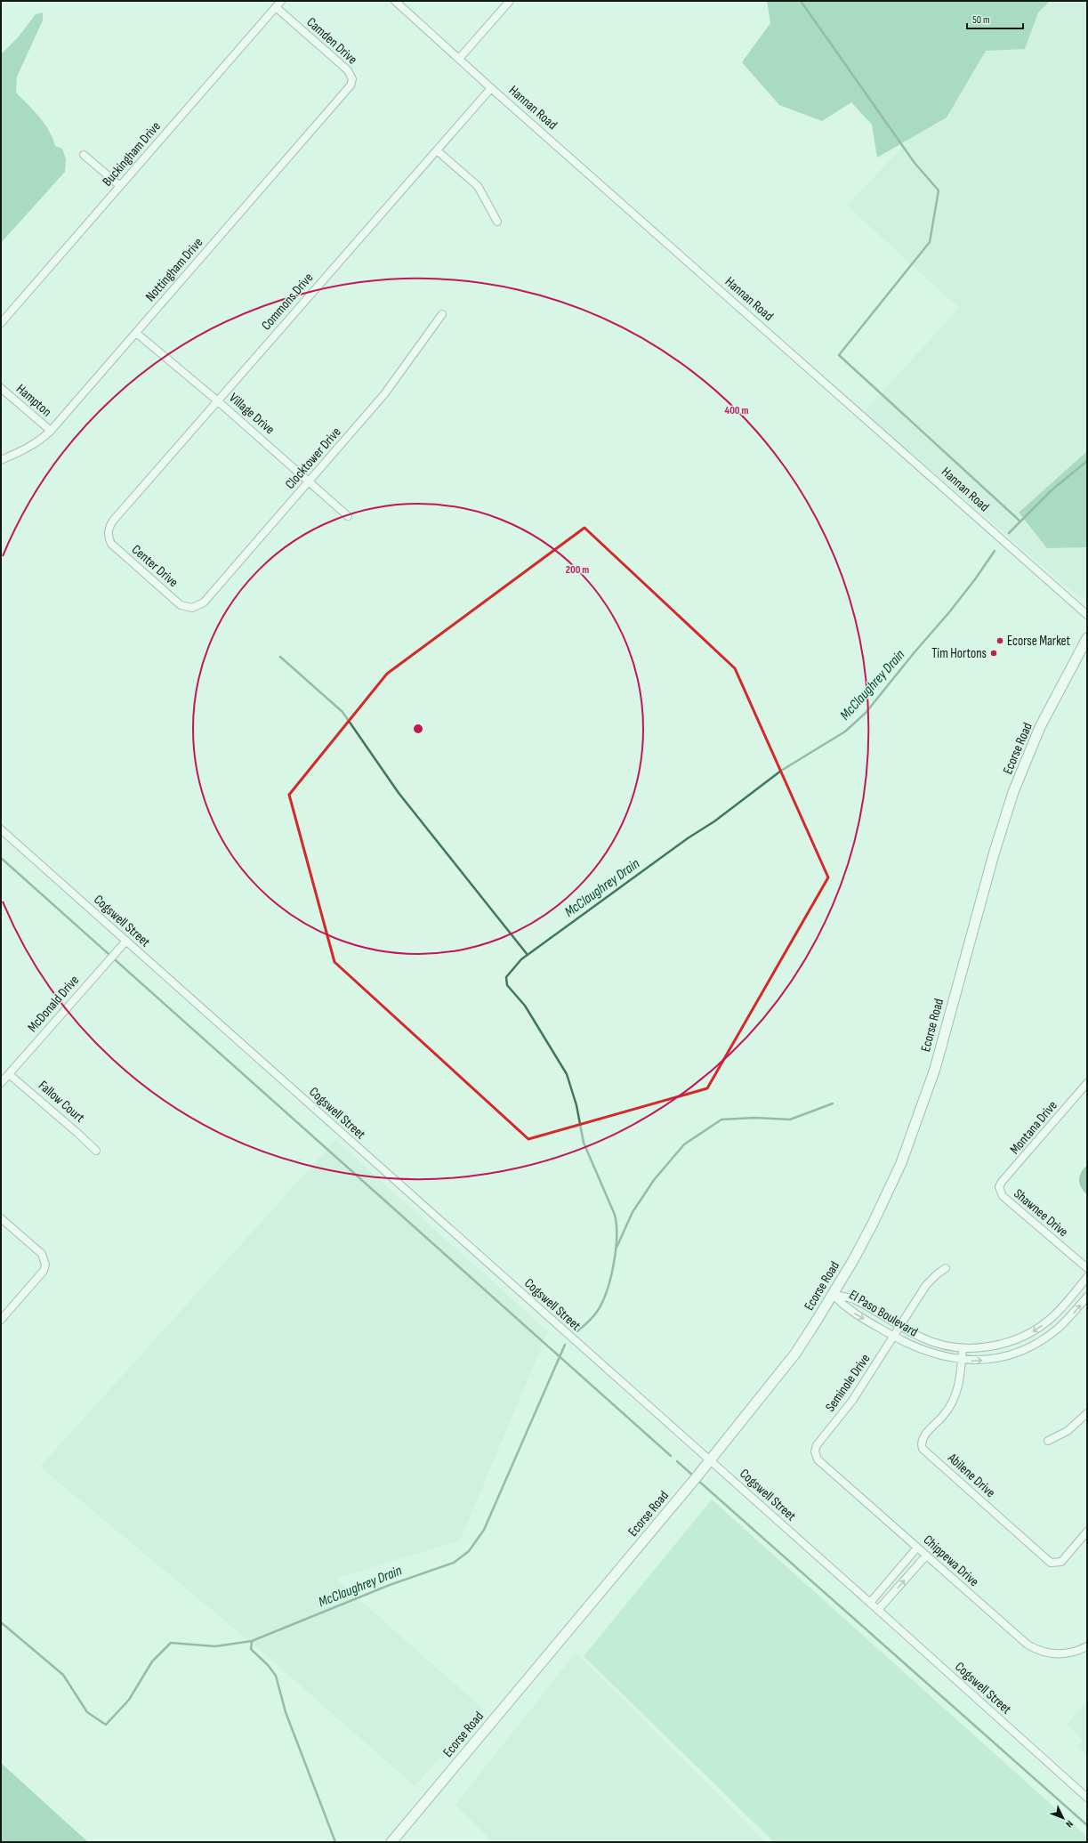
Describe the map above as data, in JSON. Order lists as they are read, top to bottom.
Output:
{
  "streets": {
    "main road": ["Ecorse Road"],
    "street": [
      "Camden Drive",
      "Hannan Road",
      "Buckingham Drive",
      "Nottingham Drive",
      "Commons Drive",
      "Hampton",
      "Village Drive",
      "Clocktower Drive",
      "Center Drive",
      "Cogswell Street",
      "McDonald Drive",
      "Fallow Court",
      "Montana Drive",
      "Shawnee Drive",
      "El Paso Boulevard",
      "Seminole Drive",
      "Abilene Drive",
      "Chippewa Drive"
    ]
  },
  "crossings": [
    ["Camden Drive", "Buckingham Drive"],
    ["Camden Drive", "Nottingham Drive"],
    ["Hannan Road", "Commons Drive"],
    ["Nottingham Drive", "Hampton"],
    ["Nottingham Drive", "Village Drive"],
    ["Commons Drive", "Village Drive"],
    ["Commons Drive", "Center Drive"],
    ["Village Drive", "Clocktower Drive"],
    ["Clocktower Drive", "Center Drive"],
    ["Ecorse Road", "Cogswell Street"],
    ["Ecorse Road", "El Paso Boulevard"],
    ["Cogswell Street", "McDonald Drive"],
    ["McDonald Drive", "Fallow Court"],
    ["Montana Drive", "Shawnee Drive"],
    ["El Paso Boulevard", "Seminole Drive"],
    ["El Paso Boulevard", "Abilene Drive"],
    ["Seminole Drive", "Chippewa Drive"]
  ],
  "water": ["McClaughrey Drain"],
  "places": ["Ecorse Market", "Tim Hortons"],
  "scale_bar": "50 m",
  "north": "bottom right",
  "rings": ["400 m", "200 m"]
}
